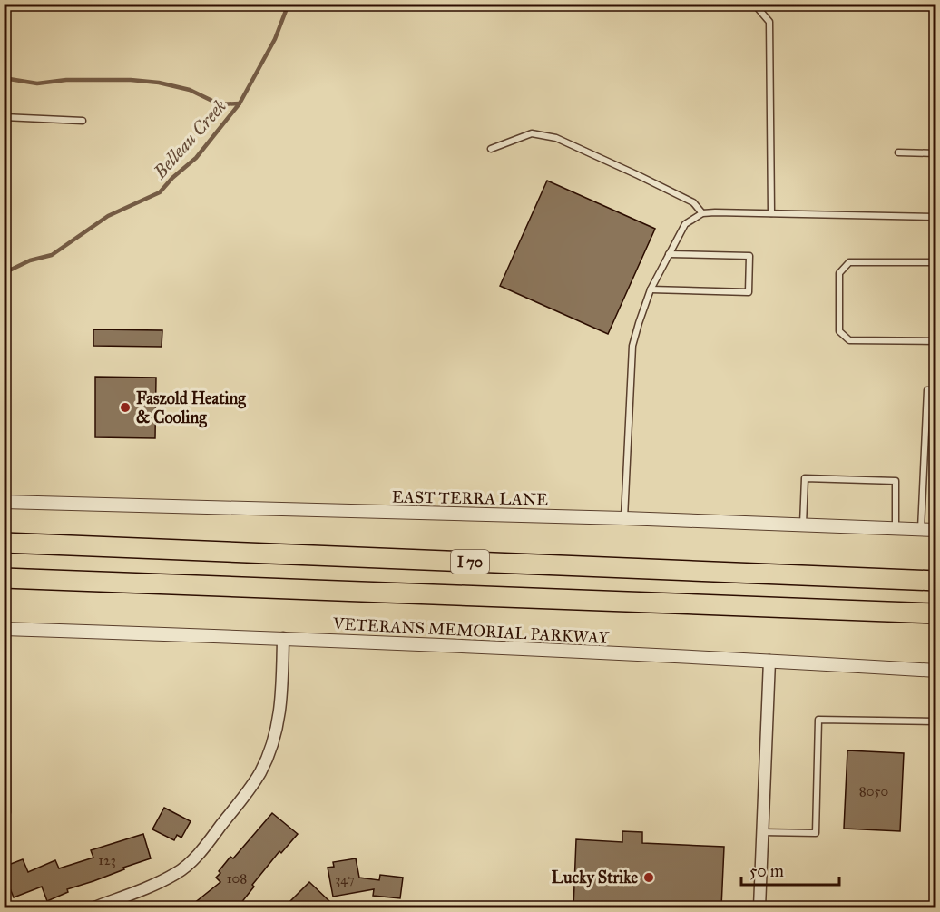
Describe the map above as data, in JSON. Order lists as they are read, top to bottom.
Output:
{
  "streets": {
    "highway": ["I 70"],
    "street": ["EAST TERRA LANE", "VETERANS MEMORIAL PARKWAY"]
  },
  "water": ["Belleau Creek"],
  "places": ["Faszold Heating & Cooling", "Lucky Strike"],
  "house_numbers": [
    "8050",
    "123",
    "108",
    "347"
  ],
  "scale_bar": "50 m"
}
